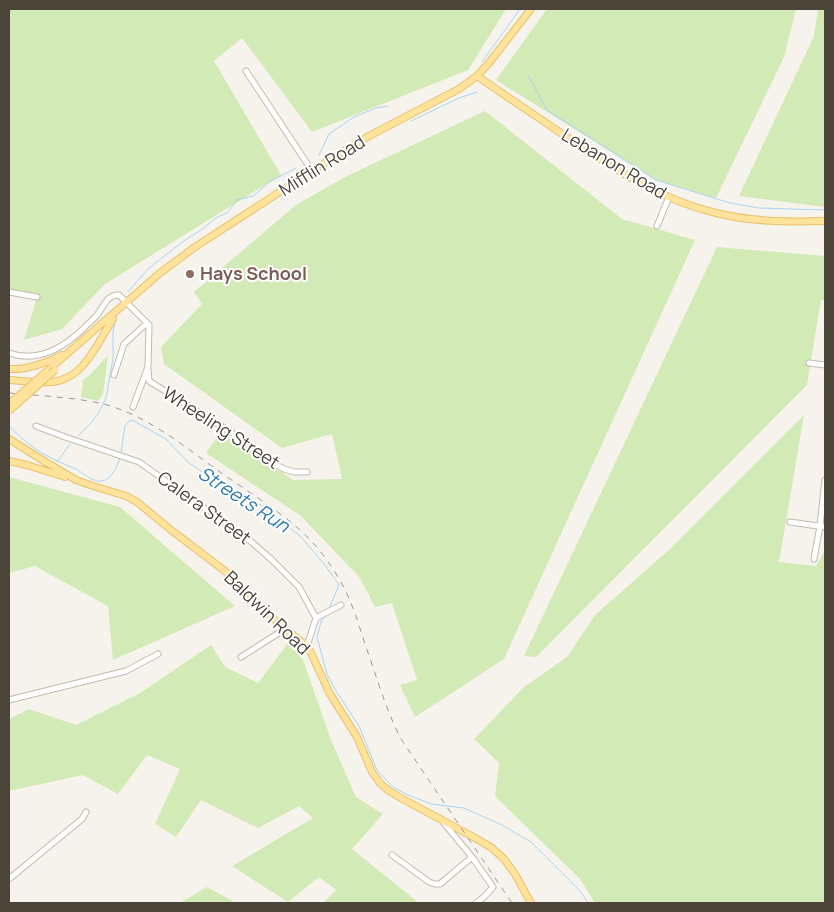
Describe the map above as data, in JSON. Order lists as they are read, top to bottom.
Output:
{
  "streets": {
    "main road": ["Lebanon Road", "Mifflin Road", "Baldwin Road"],
    "street": ["Wheeling Street", "Calera Street"]
  },
  "crossings": [
    ["Lebanon Road", "Mifflin Road"]
  ],
  "water": ["Streets Run"],
  "places": ["Hays School"]
}
